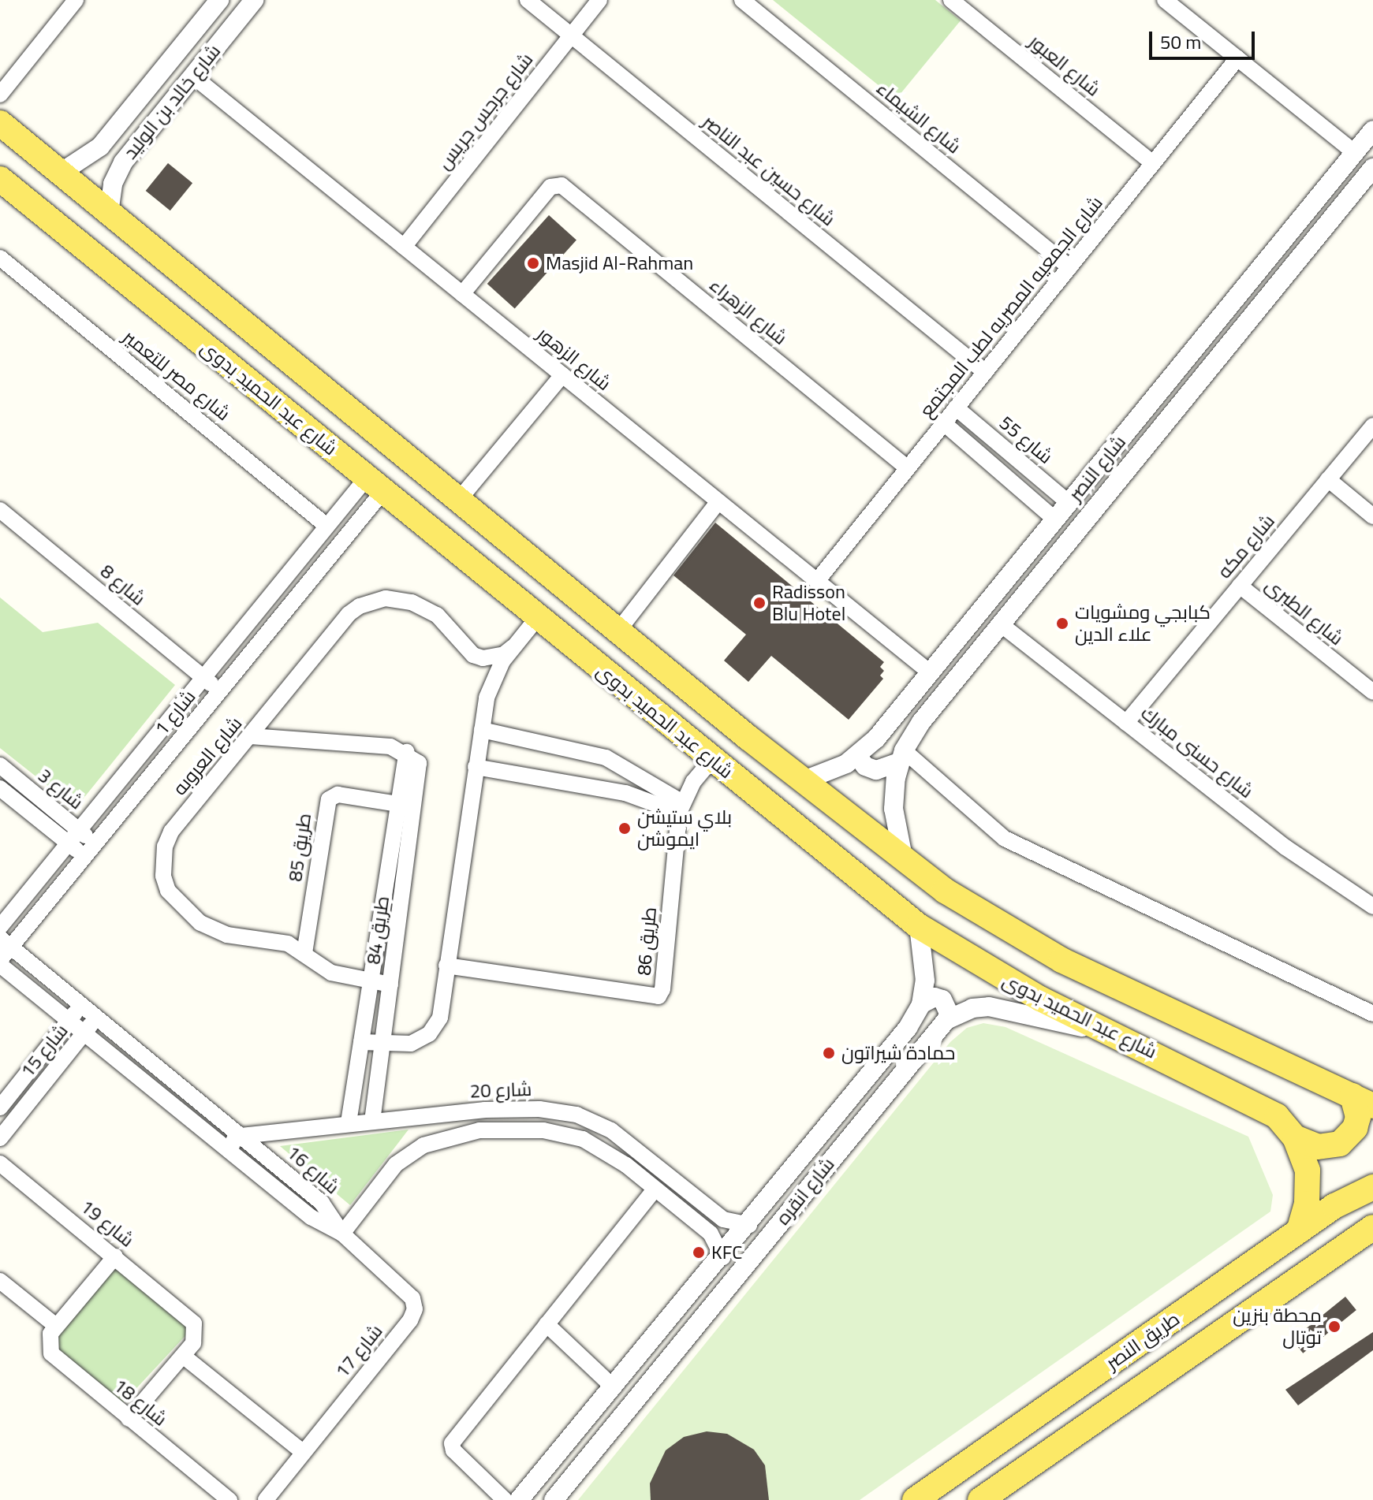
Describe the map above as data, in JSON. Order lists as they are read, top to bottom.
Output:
{
  "streets": {
    "main road": ["شارع عبد الحميد بدوى", "طريق النصر"],
    "street": [
      "شارع العبور",
      "شارع خالد بن الوليد",
      "شارع جرجس جريس",
      "شارع الشيماء",
      "شارع حسين عبد الناصر",
      "شارع الجمعيه المصريه لطب المجتمع",
      "شارع الزهراء",
      "شارع الزهور",
      "شارع مصر للتعمير",
      "شارع 55",
      "شارع النصر",
      "شارع مكه",
      "شارع 8",
      "شارع الطبرى",
      "شارع 1",
      "شارع حسنى مبارك",
      "شارع العروبه",
      "شارع 3",
      "طريق 85",
      "طريق 84",
      "طريق 86",
      "شارع 15",
      "شارع 20",
      "شارع 16",
      "شارع انقره",
      "شارع 19",
      "شارع 17",
      "شارع 18"
    ]
  },
  "crossings": [
    ["شارع العبور", "شارع الجمعيه المصريه لطب المجتمع"],
    ["شارع خالد بن الوليد", "شارع الزهور"],
    ["شارع خالد بن الوليد", "شارع عبد الحميد بدوى"],
    ["شارع جرجس جريس", "شارع حسين عبد الناصر"],
    ["شارع جرجس جريس", "شارع الزهور"],
    ["شارع الشيماء", "شارع الجمعيه المصريه لطب المجتمع"],
    ["شارع حسين عبد الناصر", "شارع الجمعيه المصريه لطب المجتمع"],
    ["شارع الجمعيه المصريه لطب المجتمع", "شارع الزهراء"],
    ["شارع الجمعيه المصريه لطب المجتمع", "شارع الزهور"],
    ["شارع الجمعيه المصريه لطب المجتمع", "شارع 55"],
    ["شارع الزهراء", "شارع الزهور"],
    ["شارع الزهور", "شارع النصر"],
    ["شارع مصر للتعمير", "شارع 1"],
    ["شارع عبد الحميد بدوى", "شارع النصر"],
    ["شارع عبد الحميد بدوى", "شارع 1"],
    ["شارع عبد الحميد بدوى", "طريق 86"],
    ["شارع عبد الحميد بدوى", "شارع انقره"],
    ["شارع عبد الحميد بدوى", "طريق النصر"],
    ["شارع 55", "شارع النصر"],
    ["شارع النصر", "شارع حسنى مبارك"],
    ["شارع مكه", "شارع الطبرى"],
    ["شارع مكه", "شارع حسنى مبارك"],
    ["شارع 8", "شارع 1"],
    ["شارع 1", "شارع 3"],
    ["شارع 1", "شارع 16"],
    ["شارع العروبه", "طريق 85"],
    ["شارع العروبه", "طريق 84"],
    ["طريق 85", "طريق 84"],
    ["طريق 84", "شارع 20"],
    ["شارع 15", "شارع 16"],
    ["شارع 20", "شارع 16"],
    ["شارع 20", "شارع انقره"],
    ["شارع 20", "شارع 17"],
    ["شارع 16", "شارع 17"]
  ],
  "places": [
    "Masjid Al-Rahman",
    "Radisson Blu Hotel",
    "كبابجي ومشويات علاء الدين",
    "بلاي ستيشن ايموشن",
    "حمادة شيراتون",
    "KFC",
    "محطة بنزين توتال"
  ],
  "scale_bar": "50 m"
}
